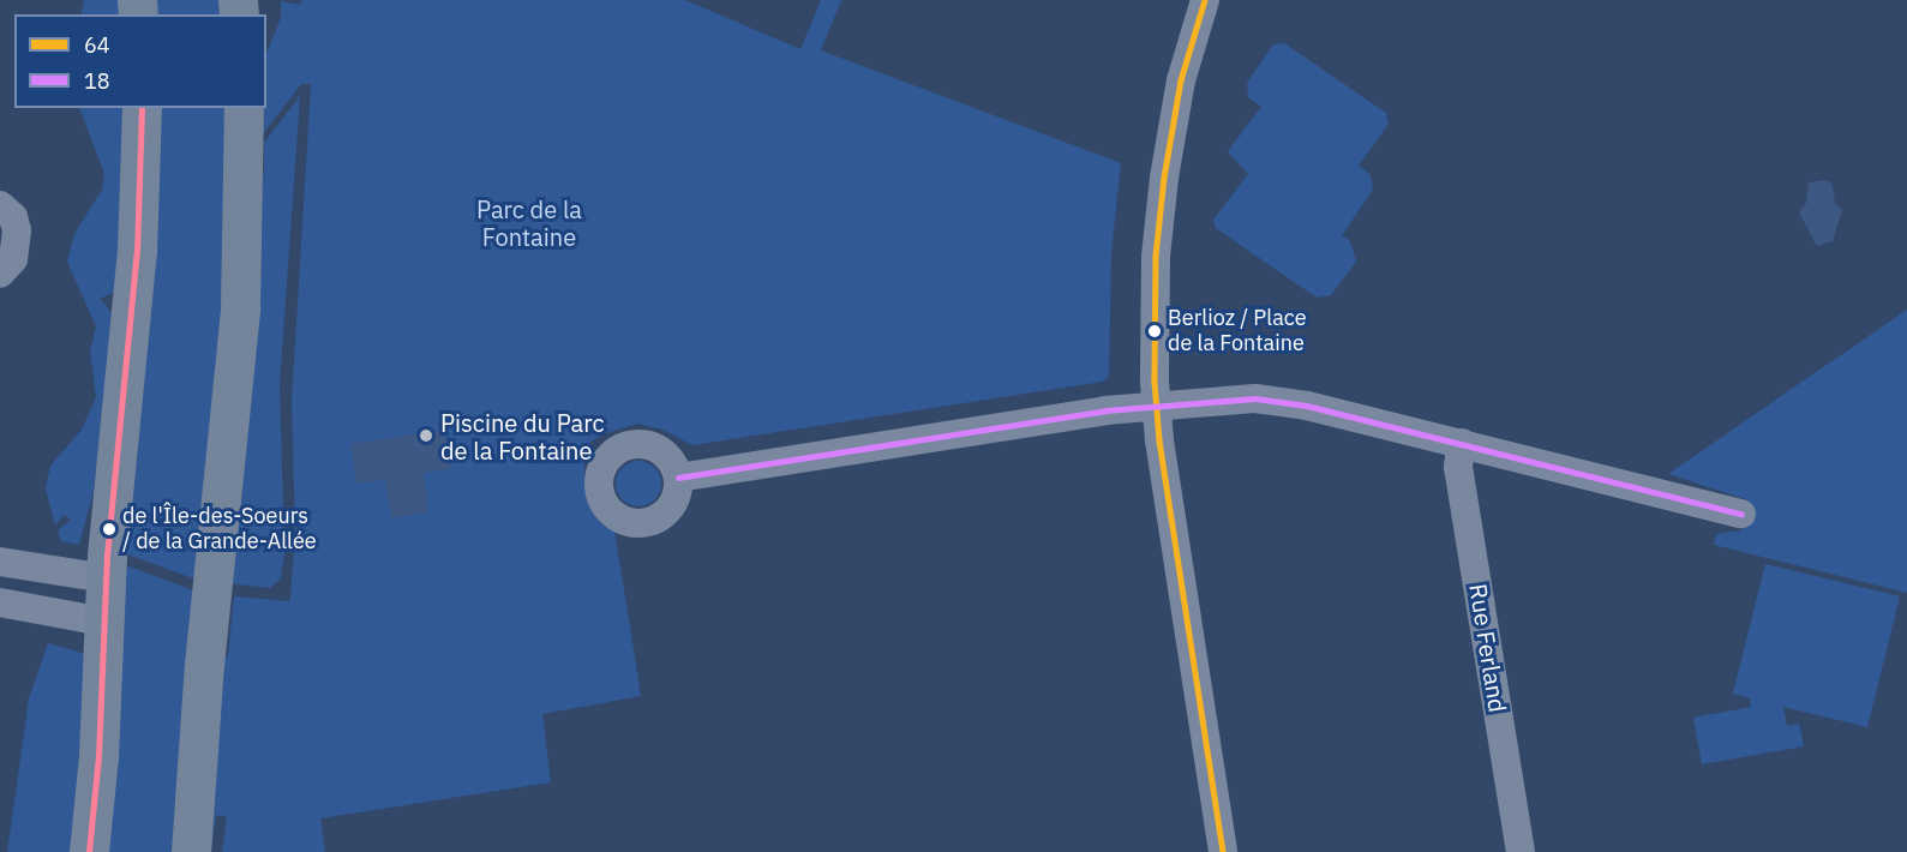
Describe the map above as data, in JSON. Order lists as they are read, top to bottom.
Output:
{
  "streets": {
    "street": ["Rue Ferland"]
  },
  "parks": ["Parc de la Fontaine"],
  "places": ["Berlioz / Place de la Fontaine", "Piscine du Parc de la Fontaine", "de l'Île-des-Soeurs / de la Grande-Allée"],
  "lines": ["transit line 64", "transit line 18"],
  "legend": ["64", "18"]
}
